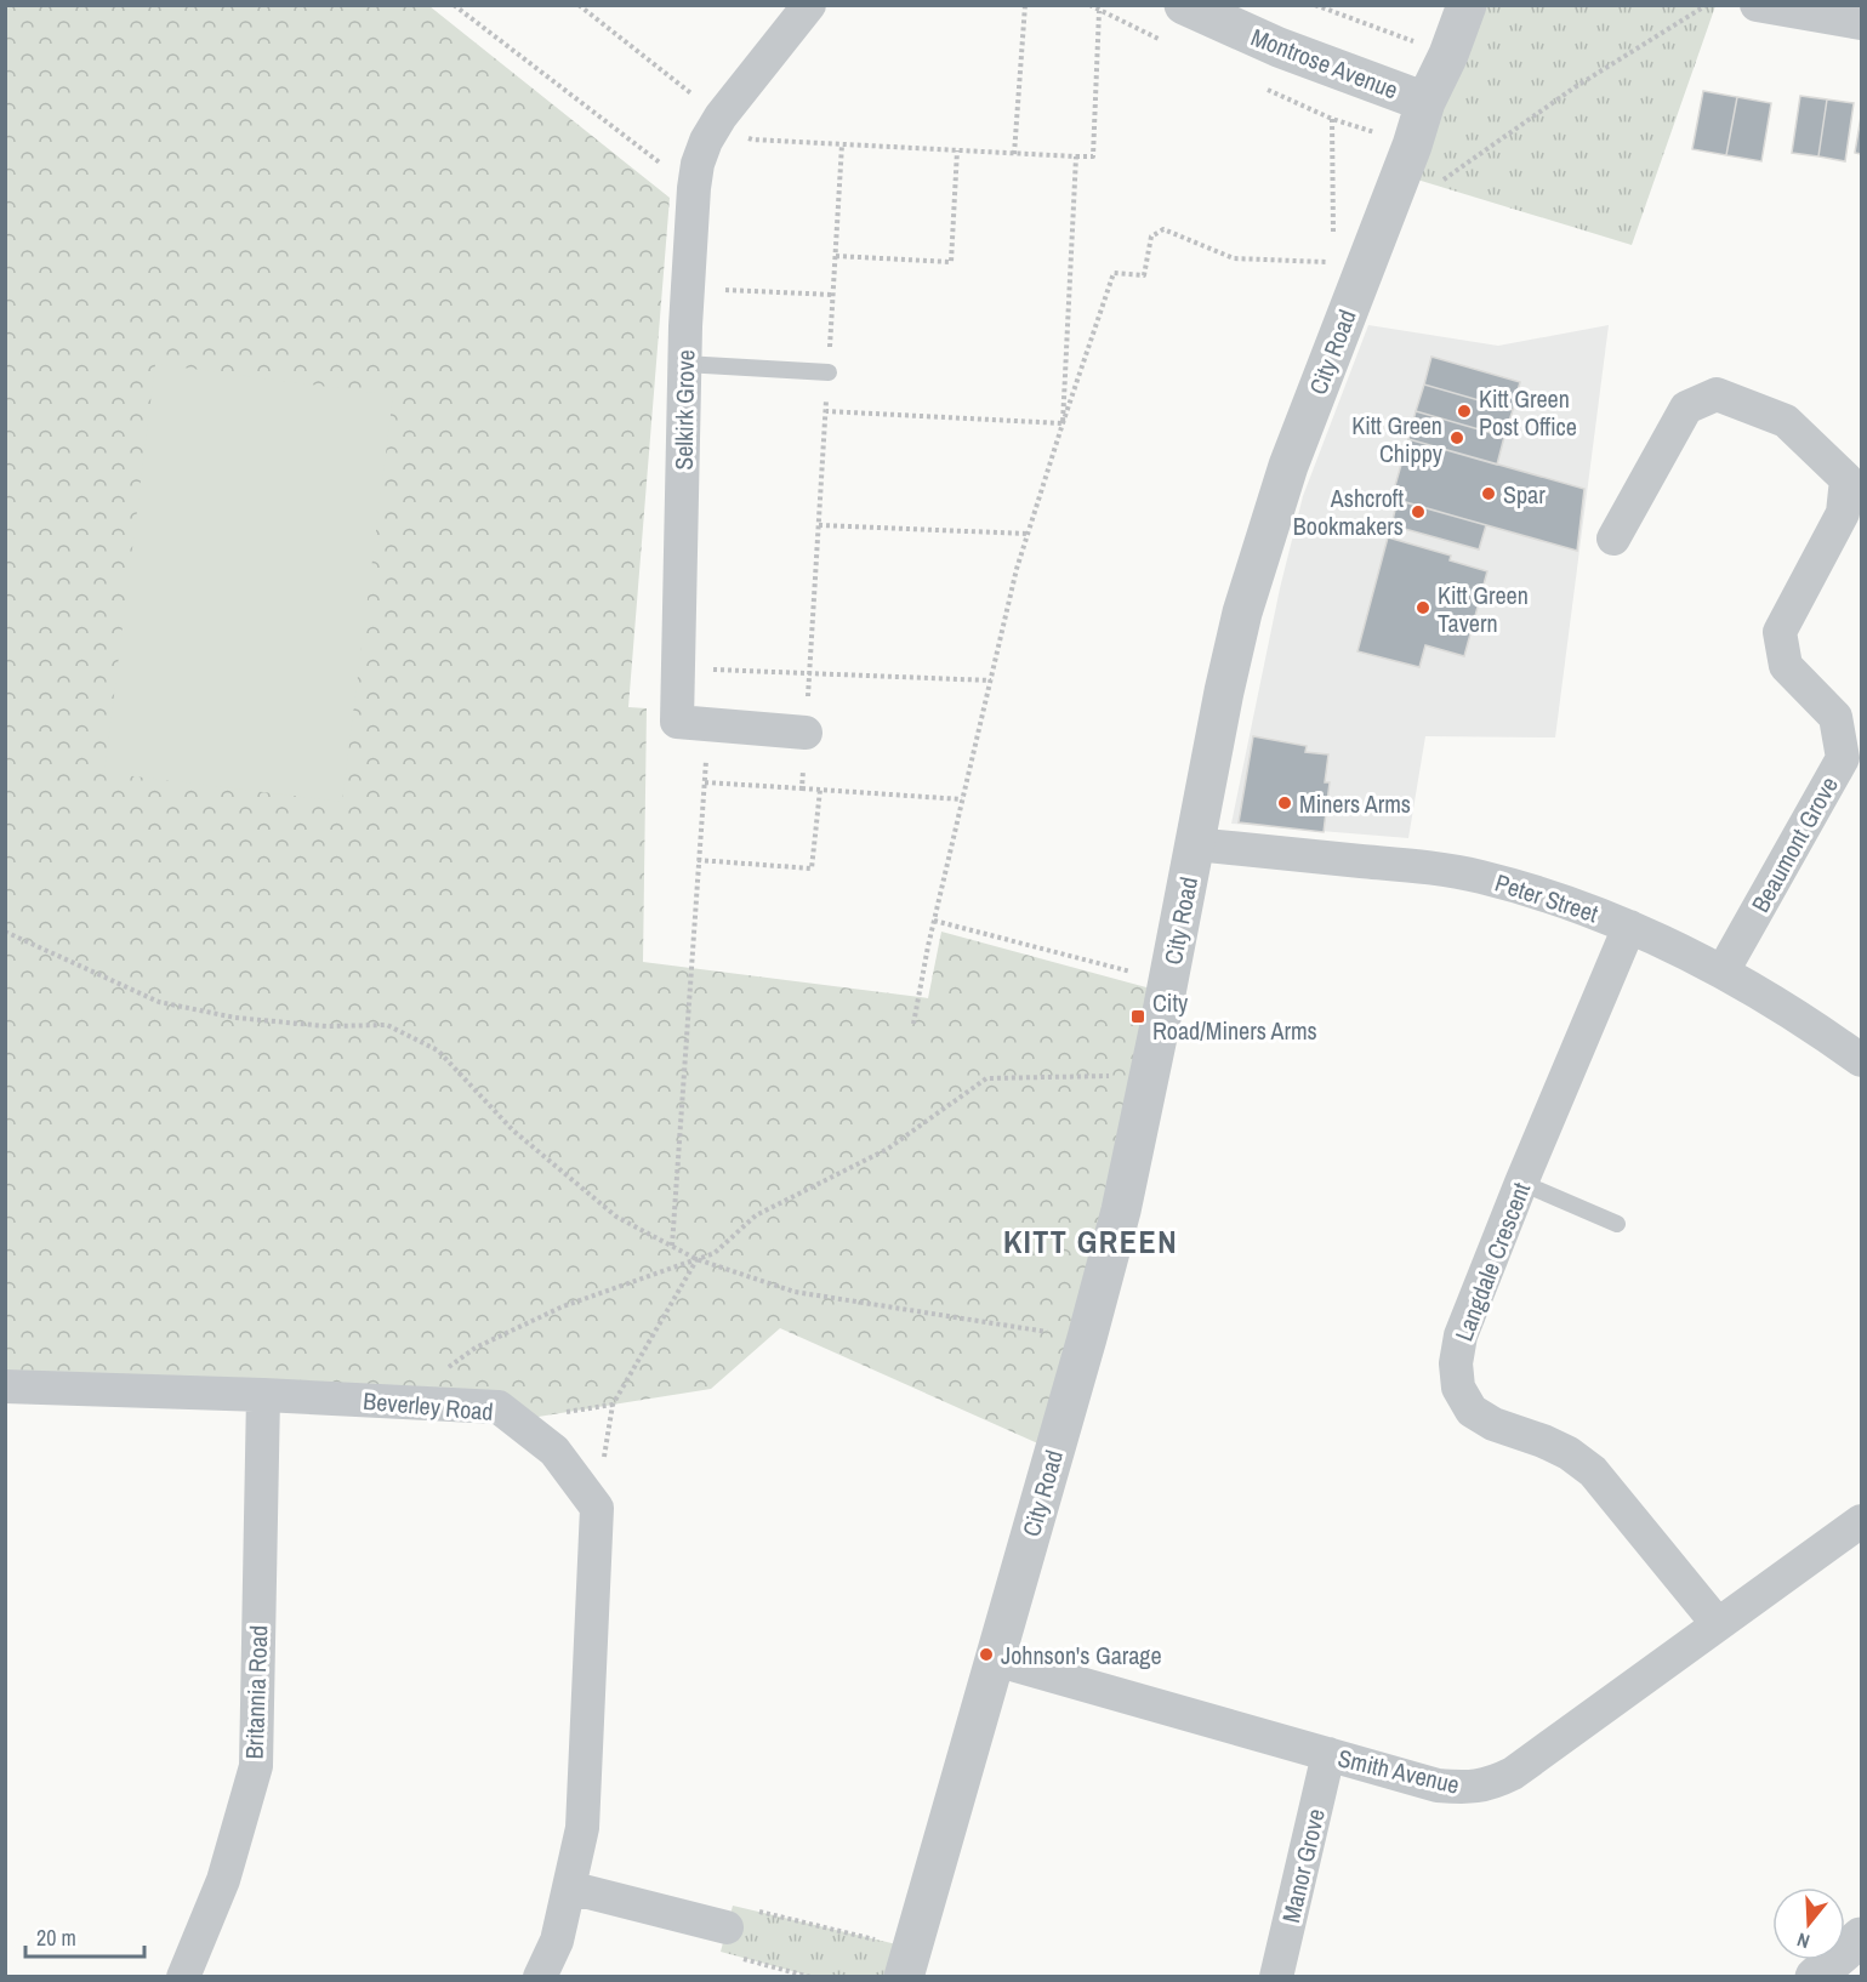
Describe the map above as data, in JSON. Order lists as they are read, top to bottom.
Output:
{
  "streets": {
    "street": [
      "Montrose Avenue",
      "City Road",
      "Selkirk Grove",
      "Beaumont Grove",
      "Peter Street",
      "Langdale Crescent",
      "Beverley Road",
      "Britannia Road",
      "Smith Avenue",
      "Manor Grove"
    ]
  },
  "crossings": [
    ["Montrose Avenue", "City Road"],
    ["City Road", "Peter Street"],
    ["City Road", "Smith Avenue"],
    ["Beaumont Grove", "Peter Street"],
    ["Peter Street", "Langdale Crescent"],
    ["Langdale Crescent", "Smith Avenue"],
    ["Beverley Road", "Britannia Road"],
    ["Smith Avenue", "Manor Grove"]
  ],
  "districts": ["KITT GREEN"],
  "places": {
    "other": [
      "Kitt Green Post Office",
      "Kitt Green Chippy",
      "Spar",
      "Ashcroft Bookmakers",
      "Kitt Green Tavern",
      "Miners Arms",
      "Johnson's Garage"
    ],
    "transit": ["City Road/Miners Arms"]
  },
  "scale_bar": "20 m",
  "north": "bottom"
}
